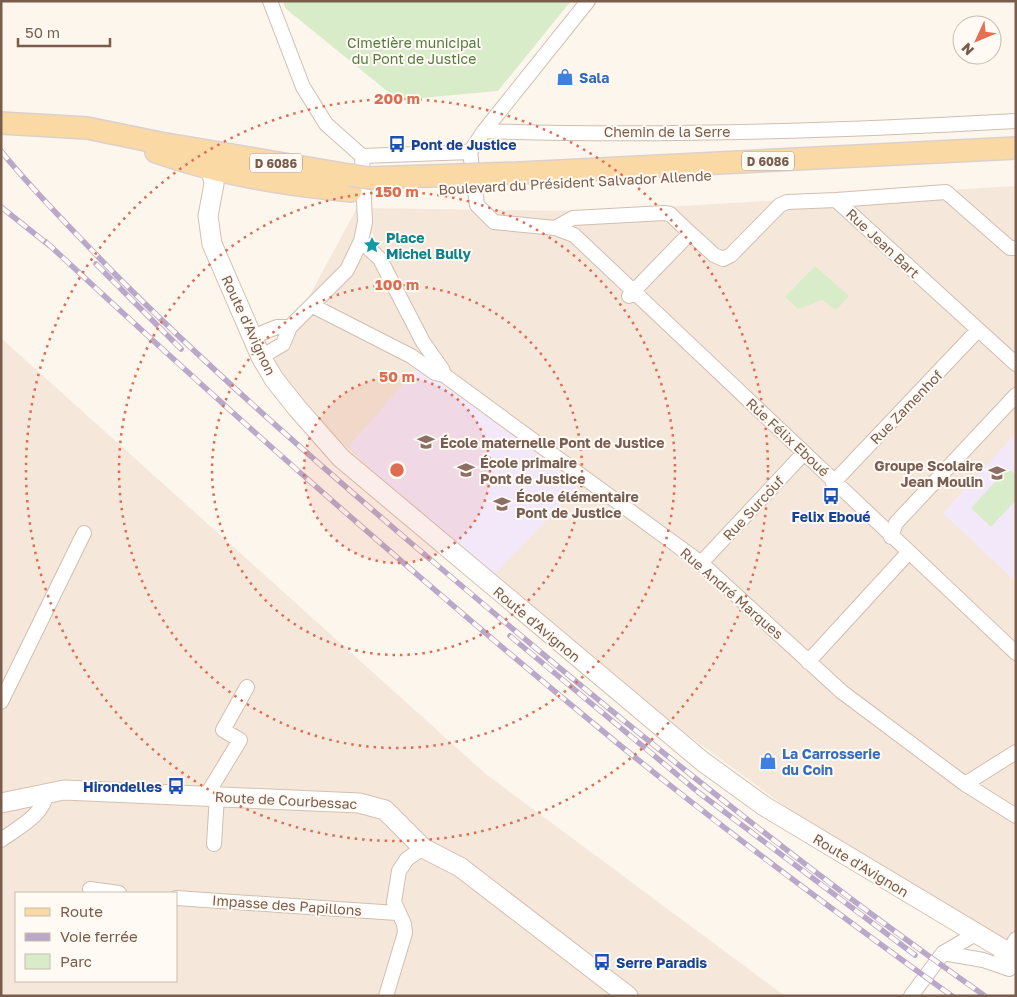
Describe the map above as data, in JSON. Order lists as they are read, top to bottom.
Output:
{
  "streets": {
    "main road": [
      "D 6086",
      "Boulevard du Président Salvador Allende",
      "Route d'Avignon",
      "Route de Courbessac"
    ],
    "street": [
      "Chemin de la Serre",
      "Rue Jean Bart",
      "Rue Zamenhof",
      "Rue Félix Eboué",
      "Rue Surcouf",
      "Rue André Marques",
      "Impasse des Papillons"
    ]
  },
  "crossings": [
    ["D 6086", "Boulevard du Président Salvador Allende"],
    ["Boulevard du Président Salvador Allende", "Route d'Avignon"],
    ["Rue Jean Bart", "Rue Zamenhof"],
    ["Rue Zamenhof", "Rue Félix Eboué"],
    ["Rue Félix Eboué", "Rue Surcouf"],
    ["Rue Surcouf", "Rue André Marques"]
  ],
  "parks": ["Cimetière municipal du Pont de Justice"],
  "places": {
    "shop": ["Sala", "La Carrosserie du Coin"],
    "bus stop": [
      "Pont de Justice",
      "Felix Eboué",
      "Hirondelles",
      "Serre Paradis"
    ],
    "place": ["Place Michel Bully"],
    "school or university": [
      "École maternelle Pont de Justice",
      "École primaire Pont de Justice",
      "Groupe Scolaire Jean Moulin",
      "École élémentaire Pont de Justice"
    ]
  },
  "legend": ["Route", "Voie ferrée", "Parc"],
  "scale_bar": "50 m",
  "north": "bottom left",
  "rings": [
    "200 m",
    "150 m",
    "100 m",
    "50 m"
  ]
}
